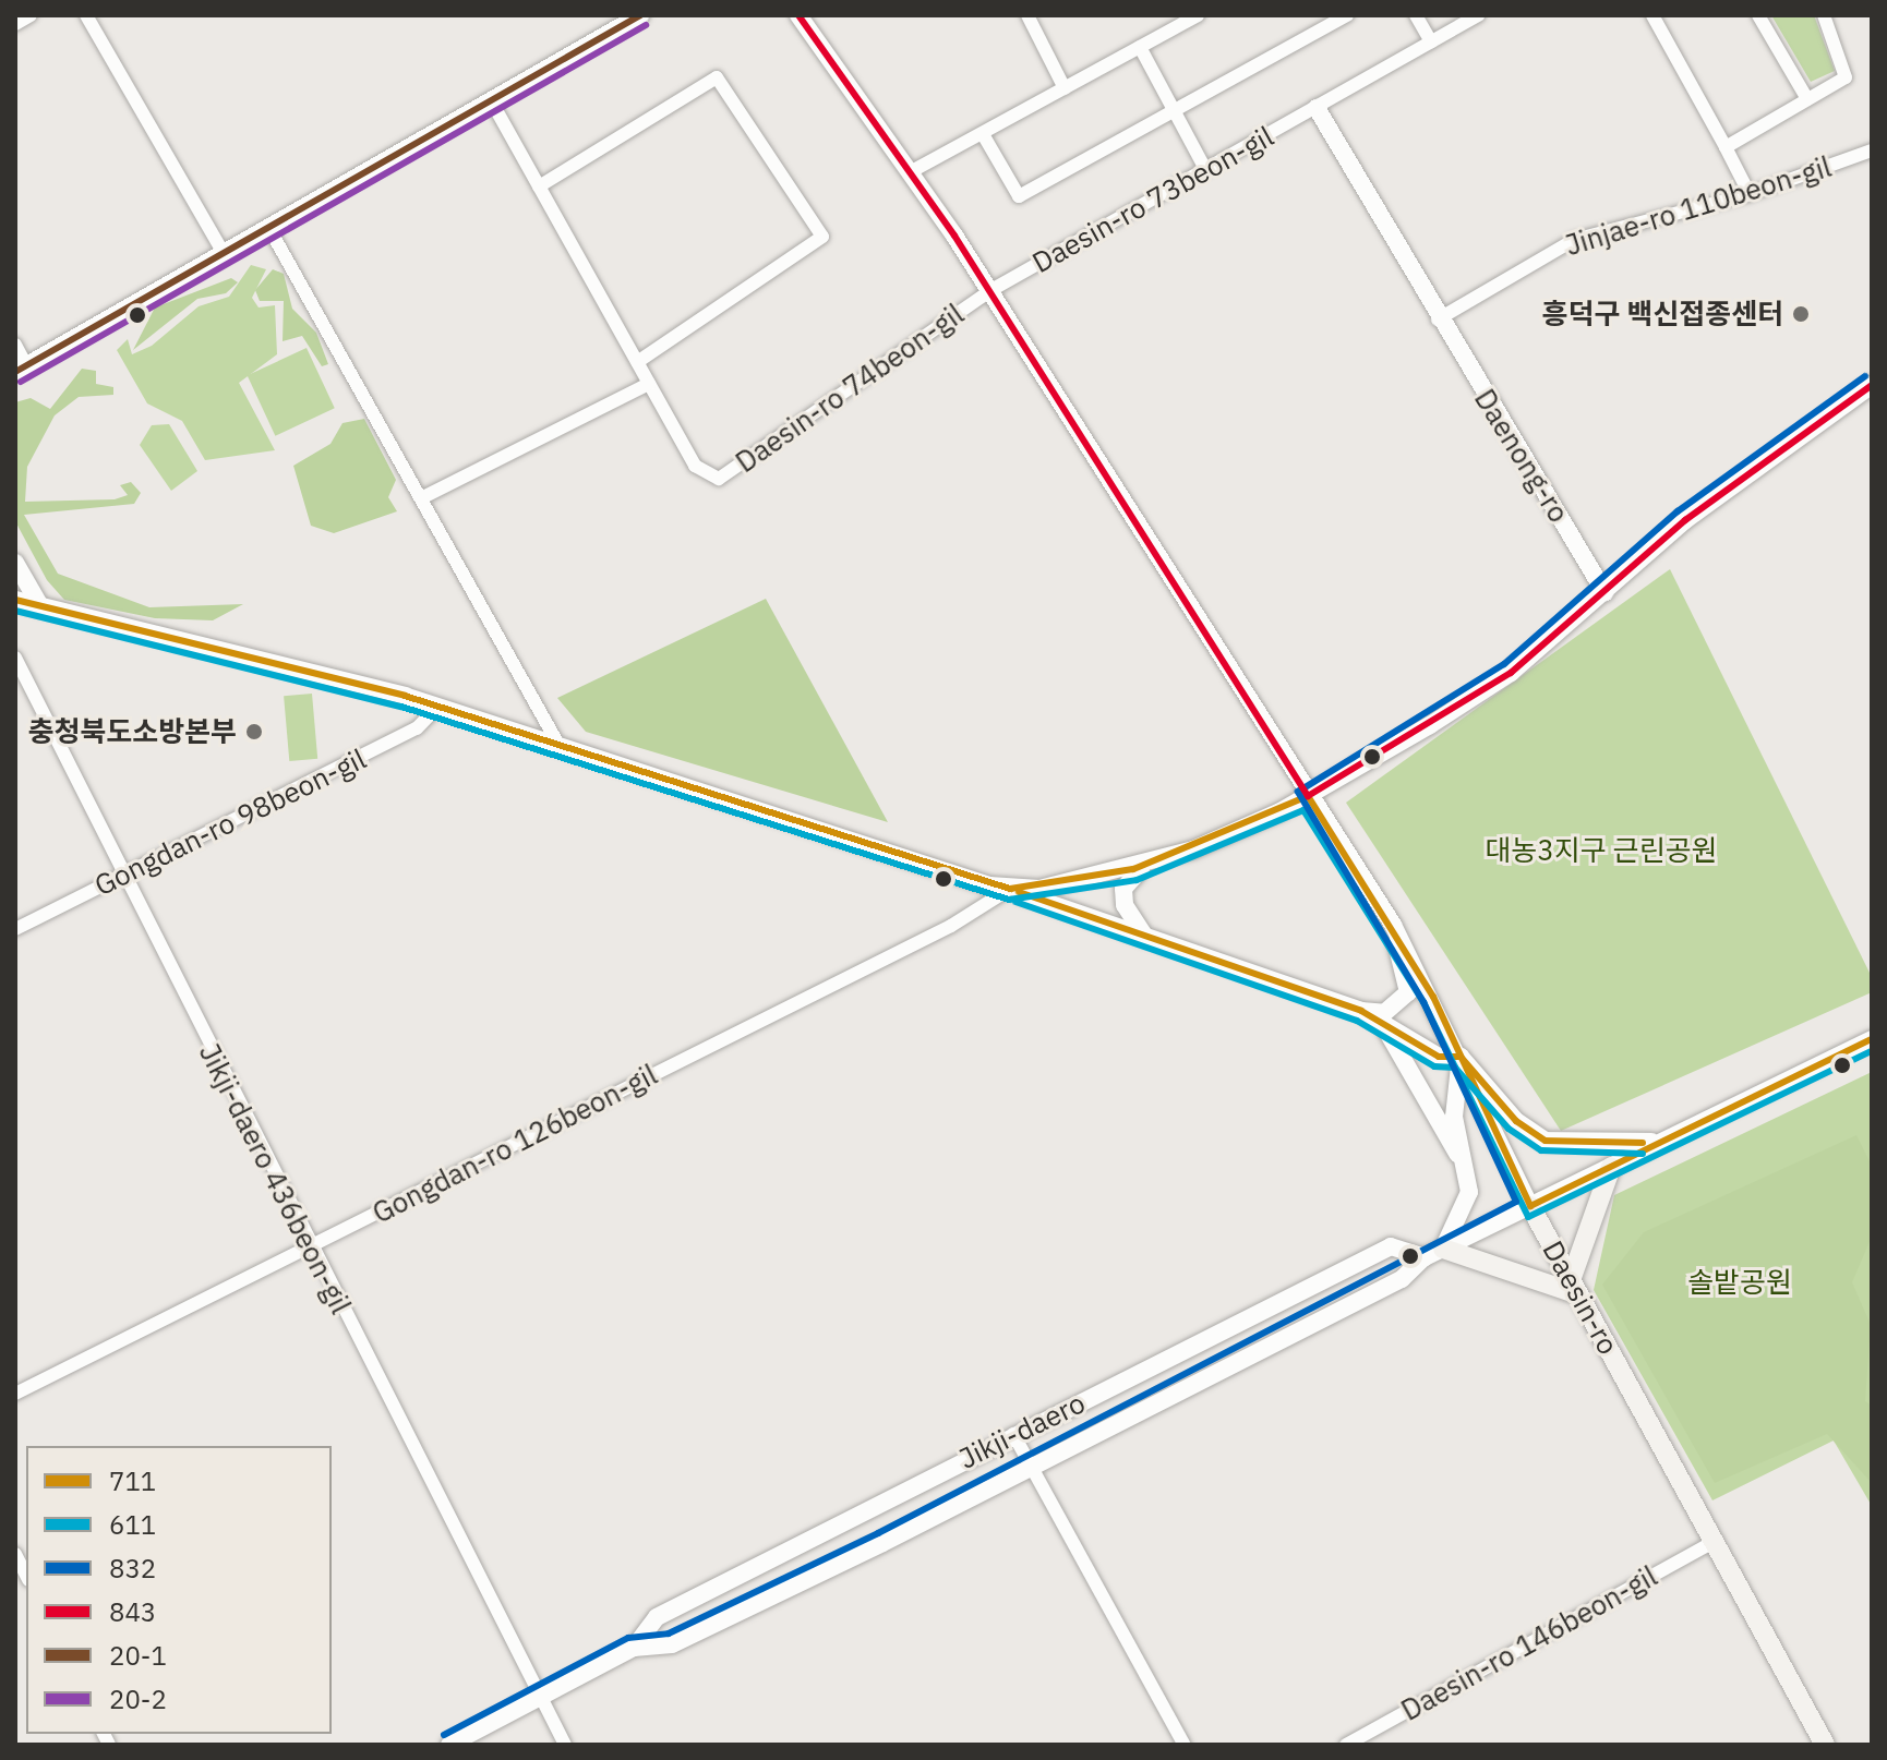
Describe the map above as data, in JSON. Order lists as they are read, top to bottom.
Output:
{
  "streets": {
    "main road": ["Daesin-ro"],
    "street": [
      "Daesin-ro 73beon-gil",
      "Jinjae-ro 110beon-gil",
      "Daesin-ro 74beon-gil",
      "Daenong-ro",
      "Gongdan-ro 98beon-gil",
      "Gongdan-ro 126beon-gil",
      "Jikji-daero 436beon-gil",
      "Jikji-daero",
      "Daesin-ro 146beon-gil"
    ]
  },
  "crossings": [
    ["Daesin-ro 73beon-gil", "Daesin-ro 74beon-gil"],
    ["Daesin-ro 73beon-gil", "Daesin-ro"],
    ["Jinjae-ro 110beon-gil", "Daenong-ro"],
    ["Daesin-ro 74beon-gil", "Daesin-ro"],
    ["Gongdan-ro 98beon-gil", "Jikji-daero 436beon-gil"],
    ["Gongdan-ro 126beon-gil", "Jikji-daero 436beon-gil"],
    ["Jikji-daero 436beon-gil", "Jikji-daero"],
    ["Daesin-ro", "Jikji-daero"],
    ["Daesin-ro", "Daesin-ro 146beon-gil"]
  ],
  "parks": ["대농3지구 근린공원", "솔밭공원"],
  "places": ["흥덕구 백신접종센터", "충청북도소방본부"],
  "lines": [
    "transit line 843",
    "transit line 20-1",
    "transit line 20-2",
    "transit line 832",
    "transit line 711",
    "transit line 611"
  ],
  "legend": [
    "711",
    "611",
    "832",
    "843",
    "20-1",
    "20-2"
  ]
}
